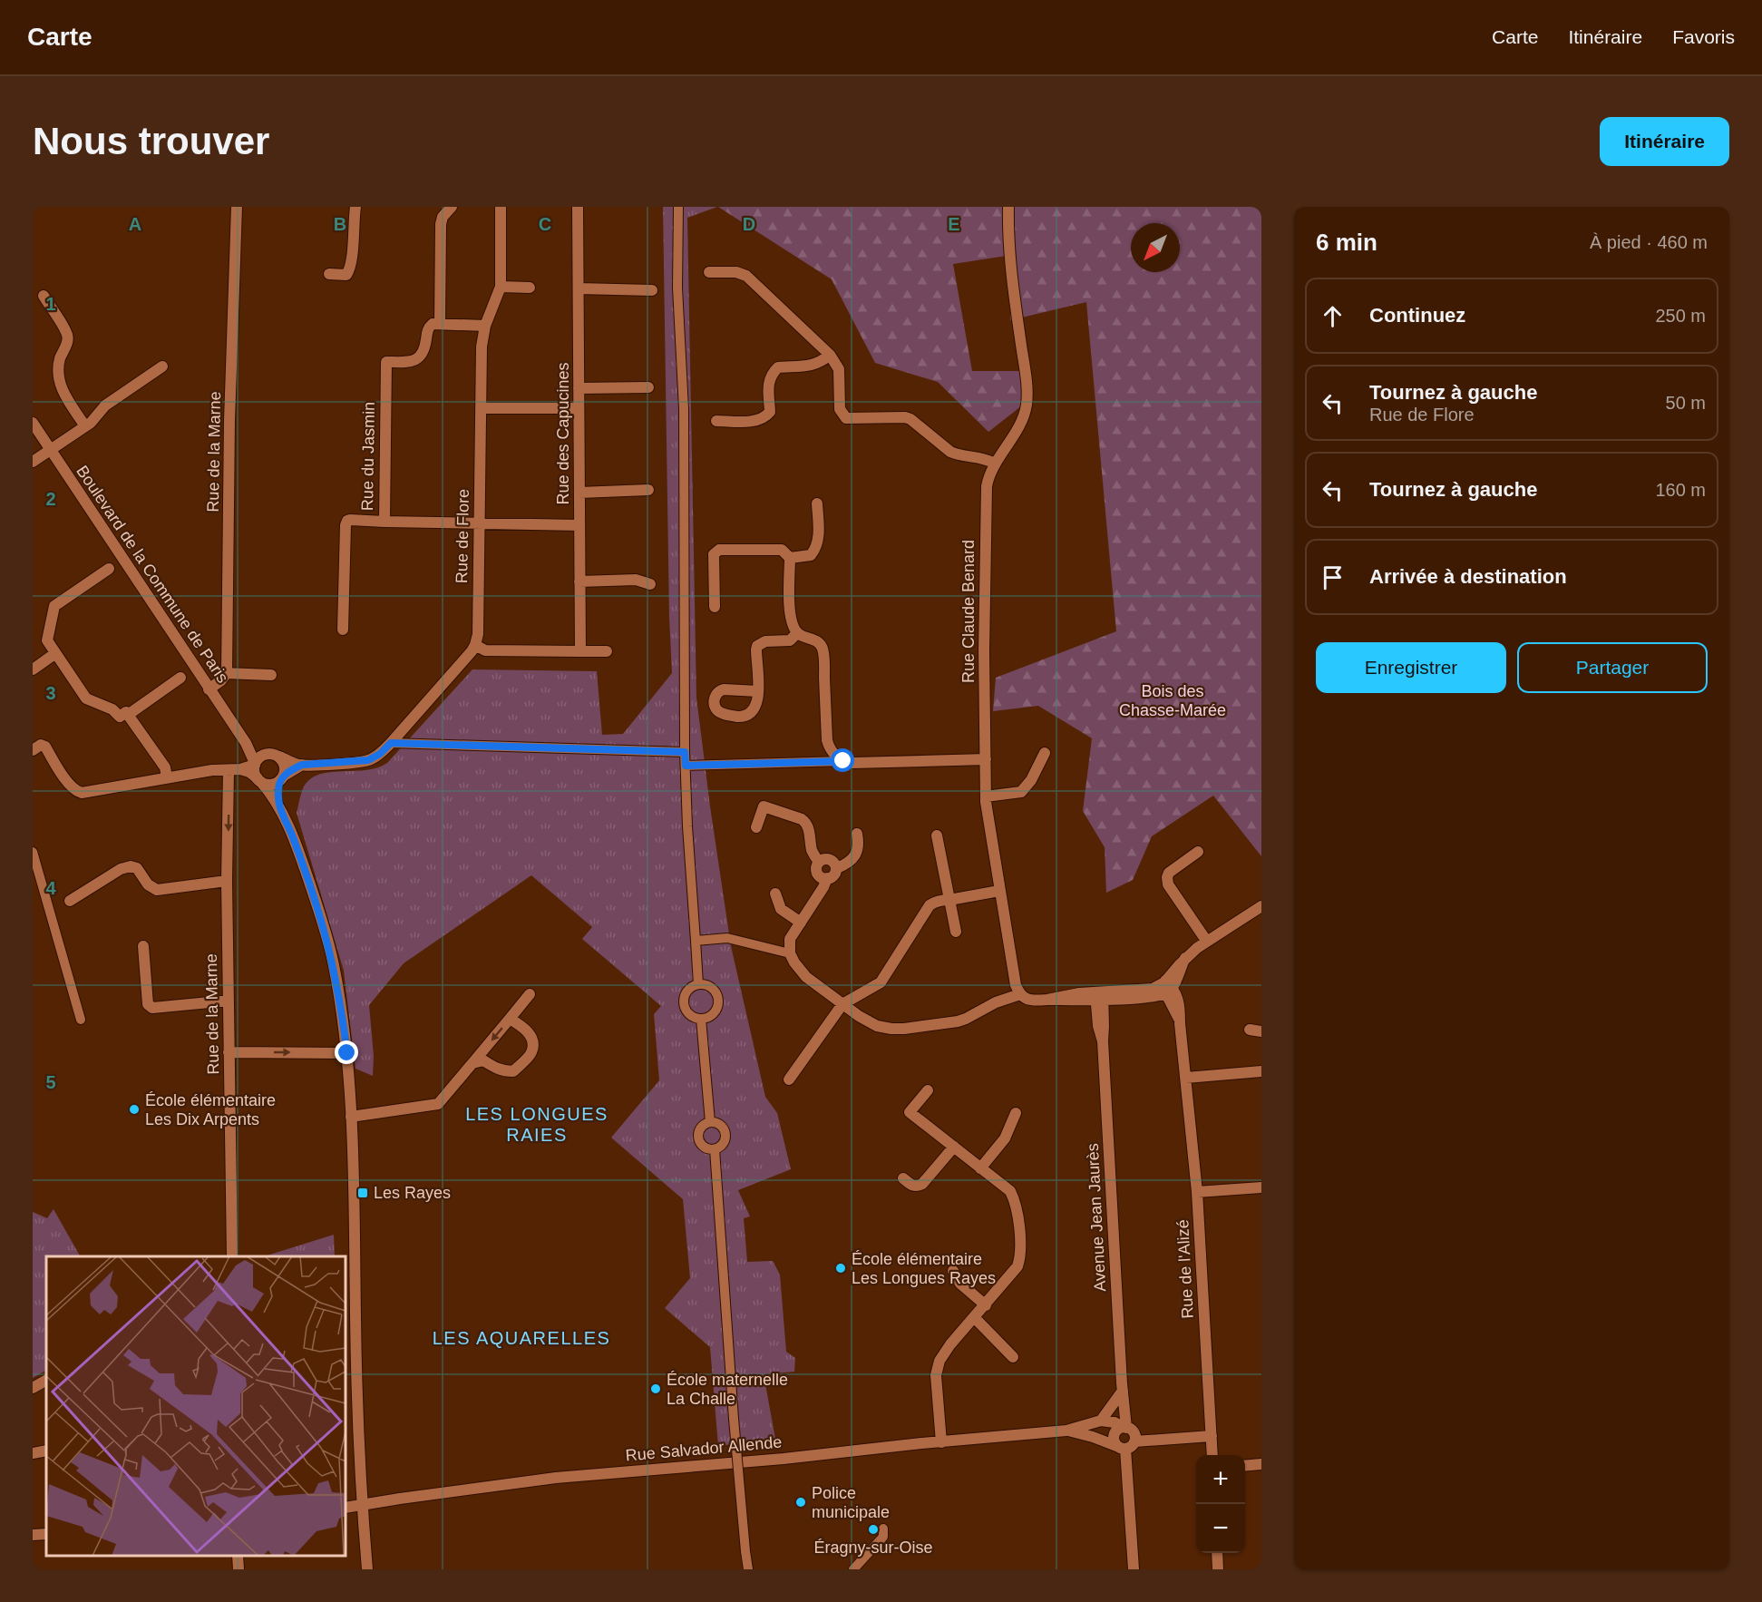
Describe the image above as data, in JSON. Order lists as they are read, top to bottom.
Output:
{
  "streets": {
    "street": [
      "Rue des Capucines",
      "Rue de la Marne",
      "Rue du Jasmin",
      "Rue de Flore",
      "Boulevard de la Commune de Paris",
      "Rue Claude Benard",
      "Avenue Jean Jaurès",
      "Rue de l'Alizé",
      "Rue Salvador Allende"
    ]
  },
  "crossings": [
    ["Rue des Capucines", "Rue du Jasmin"],
    ["Rue du Jasmin", "Rue de Flore"],
    ["Avenue Jean Jaurès", "Rue Salvador Allende"]
  ],
  "districts": ["LES LONGUES RAIES", "LES AQUARELLES"],
  "parks": ["Bois des Chasse-Marée"],
  "places": {
    "other": [
      "École élémentaire Les Dix Arpents",
      "École élémentaire Les Longues Rayes",
      "École maternelle La Challe",
      "Police municipale",
      "Éragny-sur-Oise"
    ],
    "transit": ["Les Rayes"]
  },
  "north": "bottom left",
  "page": {
    "header": "Carte",
    "nav": ["Carte", "Itinéraire", "Favoris"],
    "buttons": [
      "Itinéraire",
      ["Enregistrer", "Partager"]
    ],
    "title": "Nous trouver",
    "heading": ["6 min", "À pied · 460 m"],
    "list": [
      ["Continuez", "250 m"],
      ["Tournez à gauche", "Rue de Flore", "50 m"],
      ["Tournez à gauche", "160 m"],
      "Arrivée à destination"
    ],
    "map_buttons": ["+", "−"]
  },
  "grid": {
    "columns": [
      "A",
      "B",
      "C",
      "D",
      "E"
    ],
    "rows": [
      "1",
      "2",
      "3",
      "4",
      "5"
    ]
  }
}
